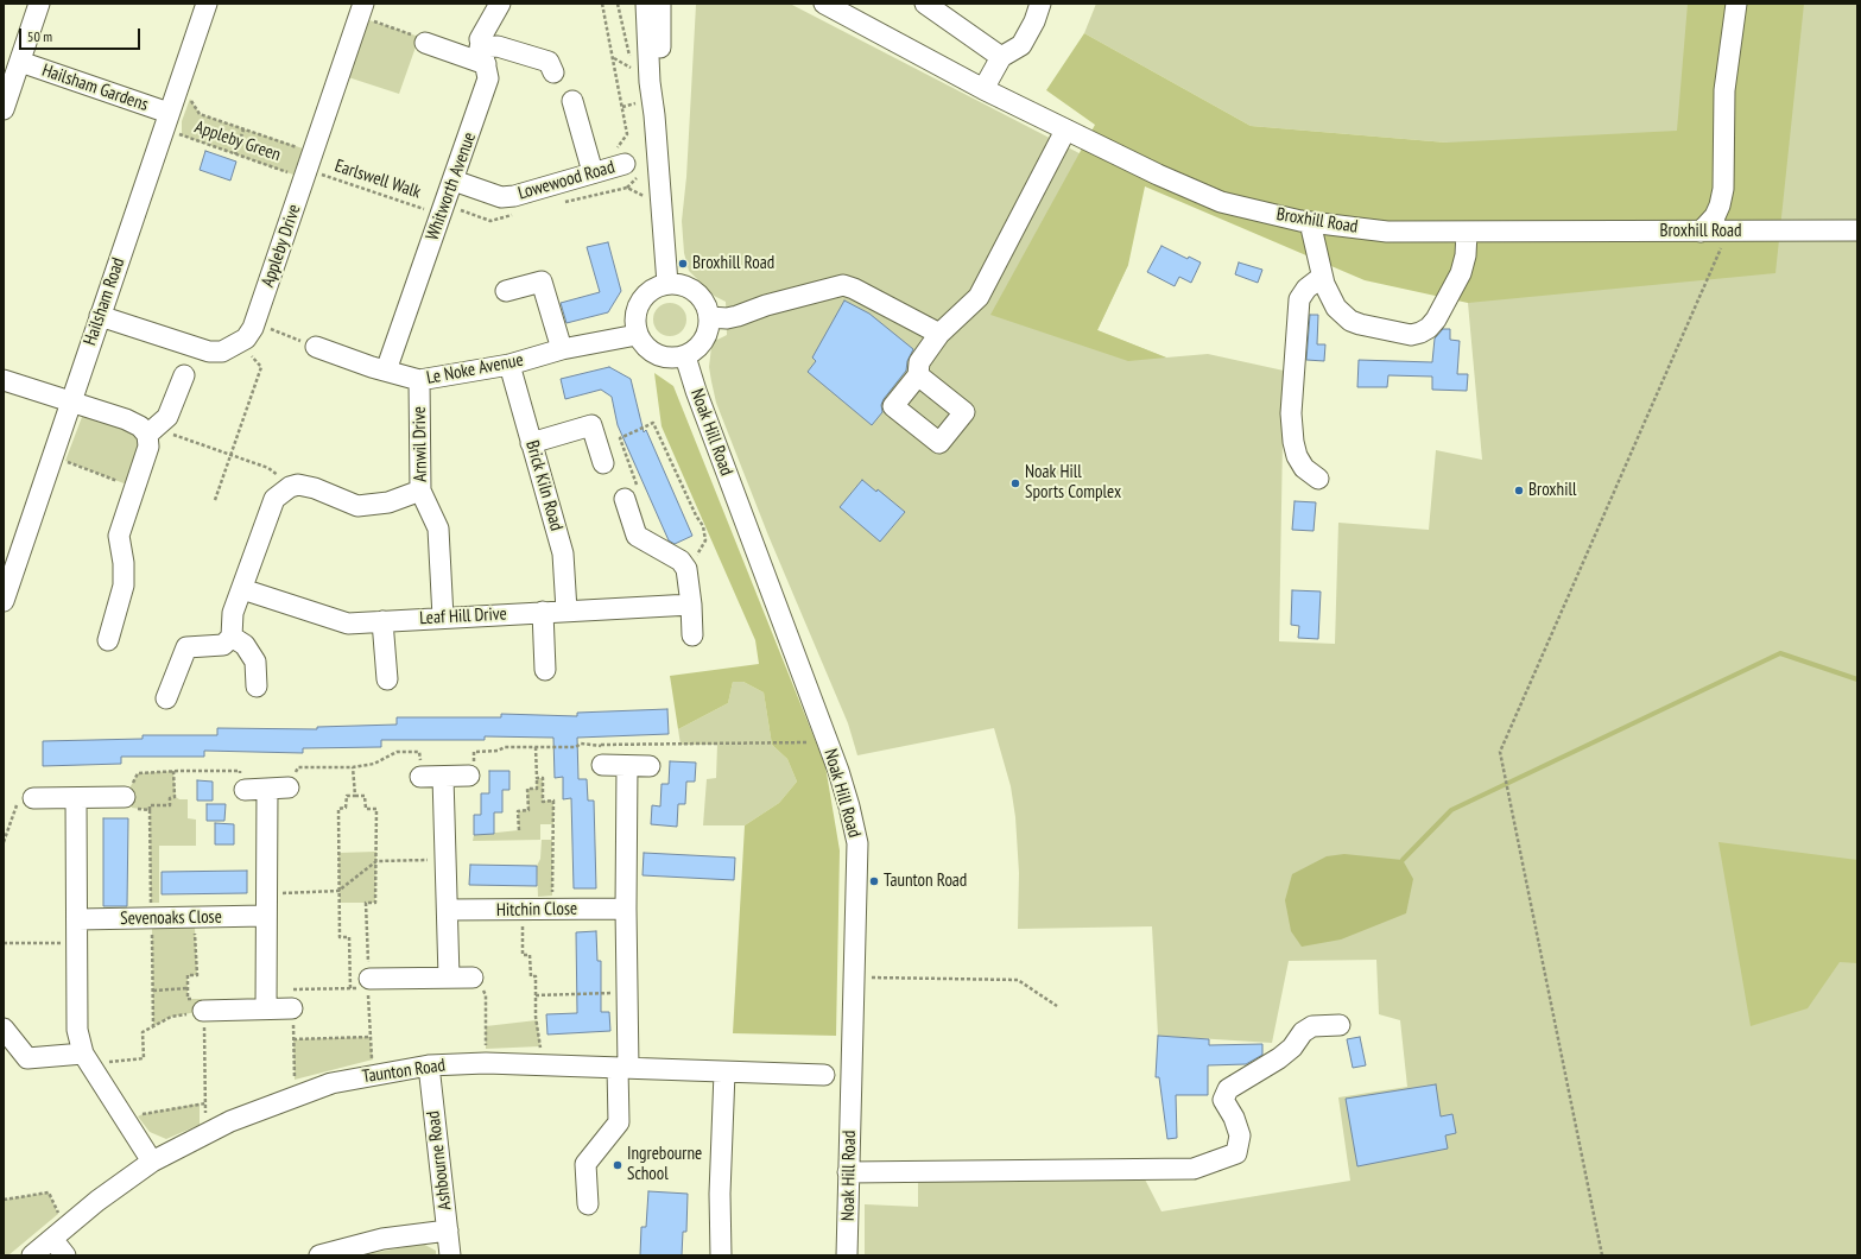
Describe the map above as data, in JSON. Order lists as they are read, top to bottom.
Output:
{
  "streets": {
    "street": [
      "Hailsham Gardens",
      "Lowewood Road",
      "Whitworth Avenue",
      "Broxhill Road",
      "Appleby Drive",
      "Hailsham Road",
      "Le Noke Avenue",
      "Noak Hill Road",
      "Arnwil Drive",
      "Brick Kiln Road",
      "Leaf Hill Drive",
      "Hitchin Close",
      "Sevenoaks Close",
      "Taunton Road",
      "Ashbourne Road"
    ],
    "path": ["Appleby Green", "Earlswell Walk"]
  },
  "crossings": [
    ["Hailsham Gardens", "Appleby Green"],
    ["Hailsham Gardens", "Hailsham Road"],
    ["Appleby Green", "Earlswell Walk"],
    ["Appleby Green", "Appleby Drive"],
    ["Appleby Green", "Hailsham Road"],
    ["Earlswell Walk", "Whitworth Avenue"],
    ["Earlswell Walk", "Appleby Drive"],
    ["Lowewood Road", "Whitworth Avenue"],
    ["Whitworth Avenue", "Le Noke Avenue"],
    ["Le Noke Avenue", "Noak Hill Road"],
    ["Le Noke Avenue", "Arnwil Drive"],
    ["Le Noke Avenue", "Brick Kiln Road"],
    ["Arnwil Drive", "Leaf Hill Drive"],
    ["Brick Kiln Road", "Leaf Hill Drive"],
    ["Taunton Road", "Ashbourne Road"]
  ],
  "places": [
    "Broxhill Road",
    "Noak Hill Sports Complex",
    "Broxhill",
    "Taunton Road",
    "Ingrebourne School"
  ],
  "scale_bar": "50 m"
}
